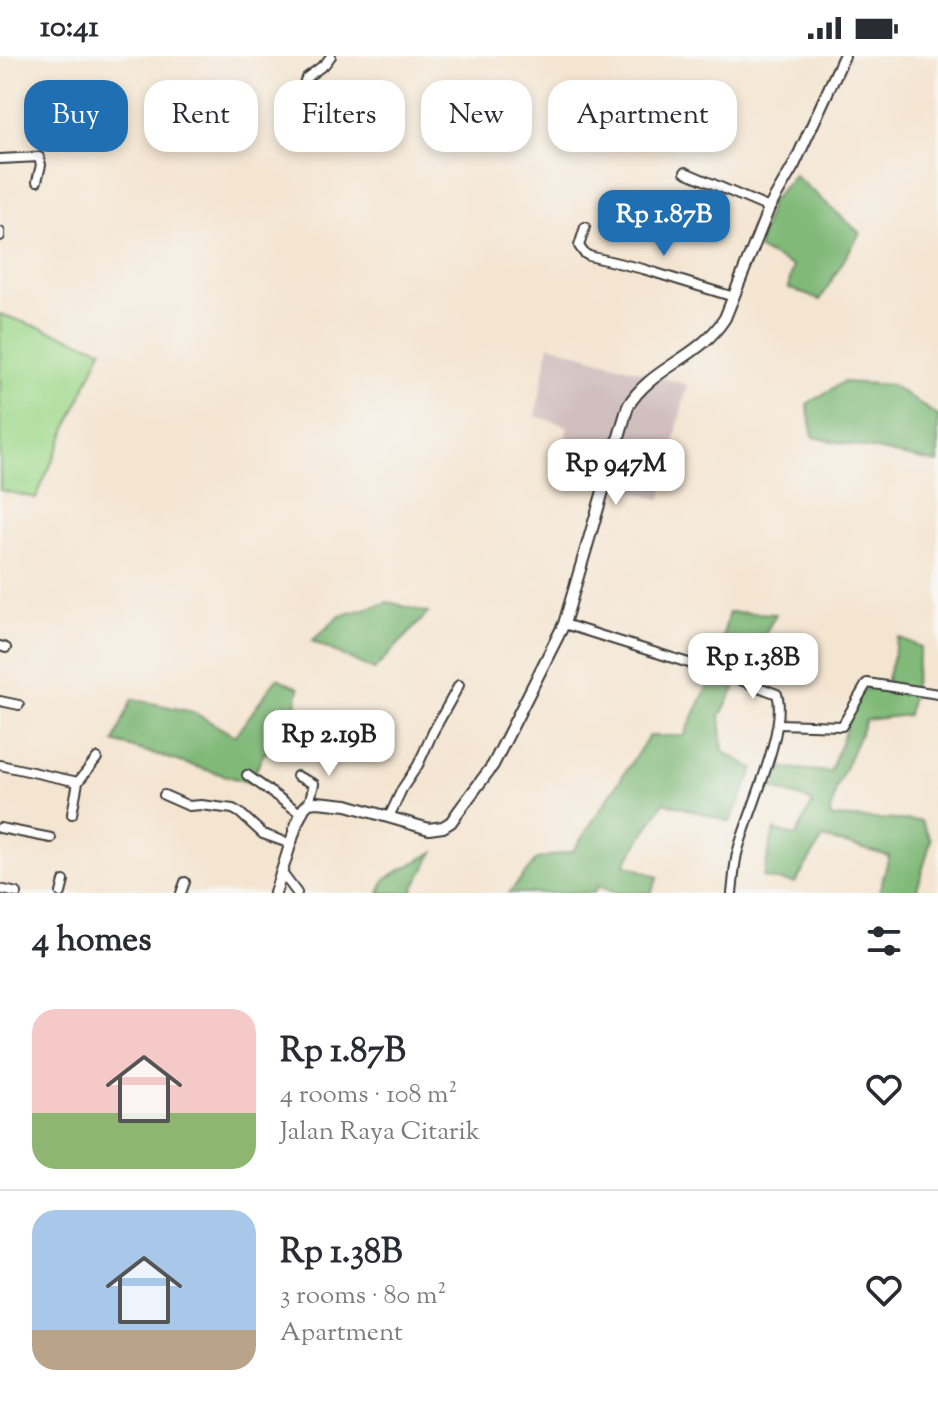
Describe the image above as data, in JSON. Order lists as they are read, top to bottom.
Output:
{
  "page": {
    "status": "10:41",
    "chip": [
      "Buy",
      "Rent",
      "Filters",
      "New",
      "Apartment"
    ],
    "price": [
      "Rp 1.87B",
      "Rp 947M",
      "Rp 1.38B",
      "Rp 2.19B"
    ],
    "heading": "4 homes",
    "list": [
      {
        "name": "Rp 1.87B",
        "note": "4 rooms · 108 m² · Jalan Raya Citarik"
      },
      {
        "name": "Rp 1.38B",
        "note": "3 rooms · 80 m² · Apartment"
      }
    ]
  }
}
